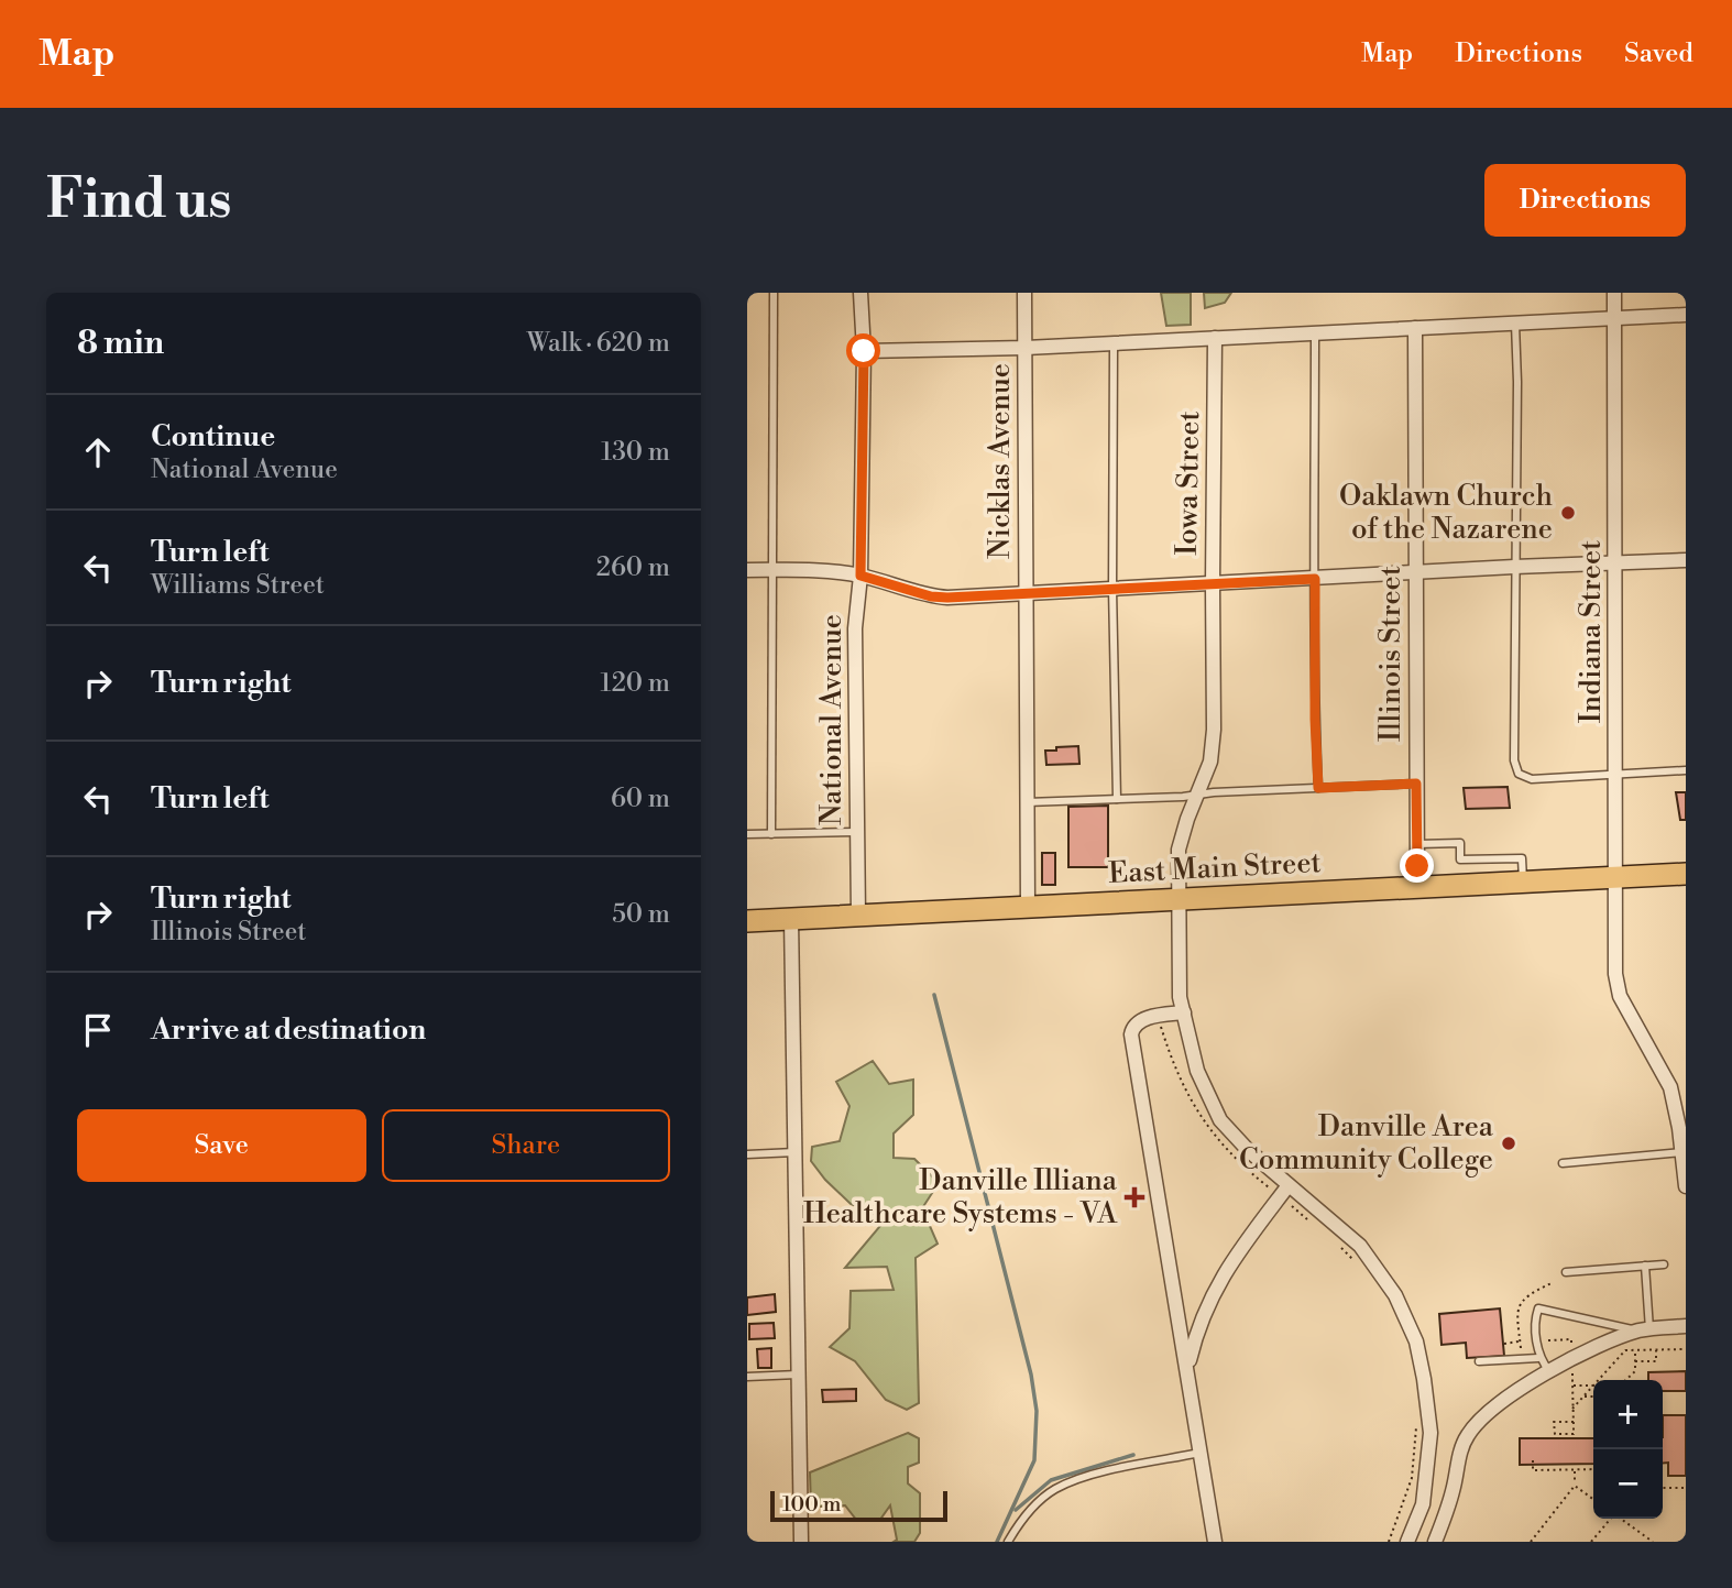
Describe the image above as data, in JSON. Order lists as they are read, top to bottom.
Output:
{
  "streets": {
    "main road": ["East Main Street"],
    "street": [
      "Nicklas Avenue",
      "Iowa Street",
      "Indiana Street",
      "Illinois Street",
      "National Avenue"
    ]
  },
  "crossings": [
    ["Nicklas Avenue", "East Main Street"],
    ["Iowa Street", "East Main Street"],
    ["Indiana Street", "East Main Street"],
    ["Illinois Street", "East Main Street"],
    ["National Avenue", "East Main Street"]
  ],
  "places": {
    "other": ["Oaklawn Church of the Nazarene", "Danville Area Community College"],
    "health": ["Danville Illiana Healthcare Systems - VA"]
  },
  "scale_bar": "100 m",
  "page": {
    "header": "Map",
    "nav": ["Map", "Directions", "Saved"],
    "buttons": [
      "Directions",
      ["Save", "Share"]
    ],
    "title": "Find us",
    "heading": ["8 min", "Walk · 620 m"],
    "list": [
      ["Continue", "National Avenue", "130 m"],
      ["Turn left", "Williams Street", "260 m"],
      ["Turn right", "120 m"],
      ["Turn left", "60 m"],
      ["Turn right", "Illinois Street", "50 m"],
      "Arrive at destination"
    ],
    "map_buttons": ["+", "−"],
    "scale": "100 m"
  }
}
